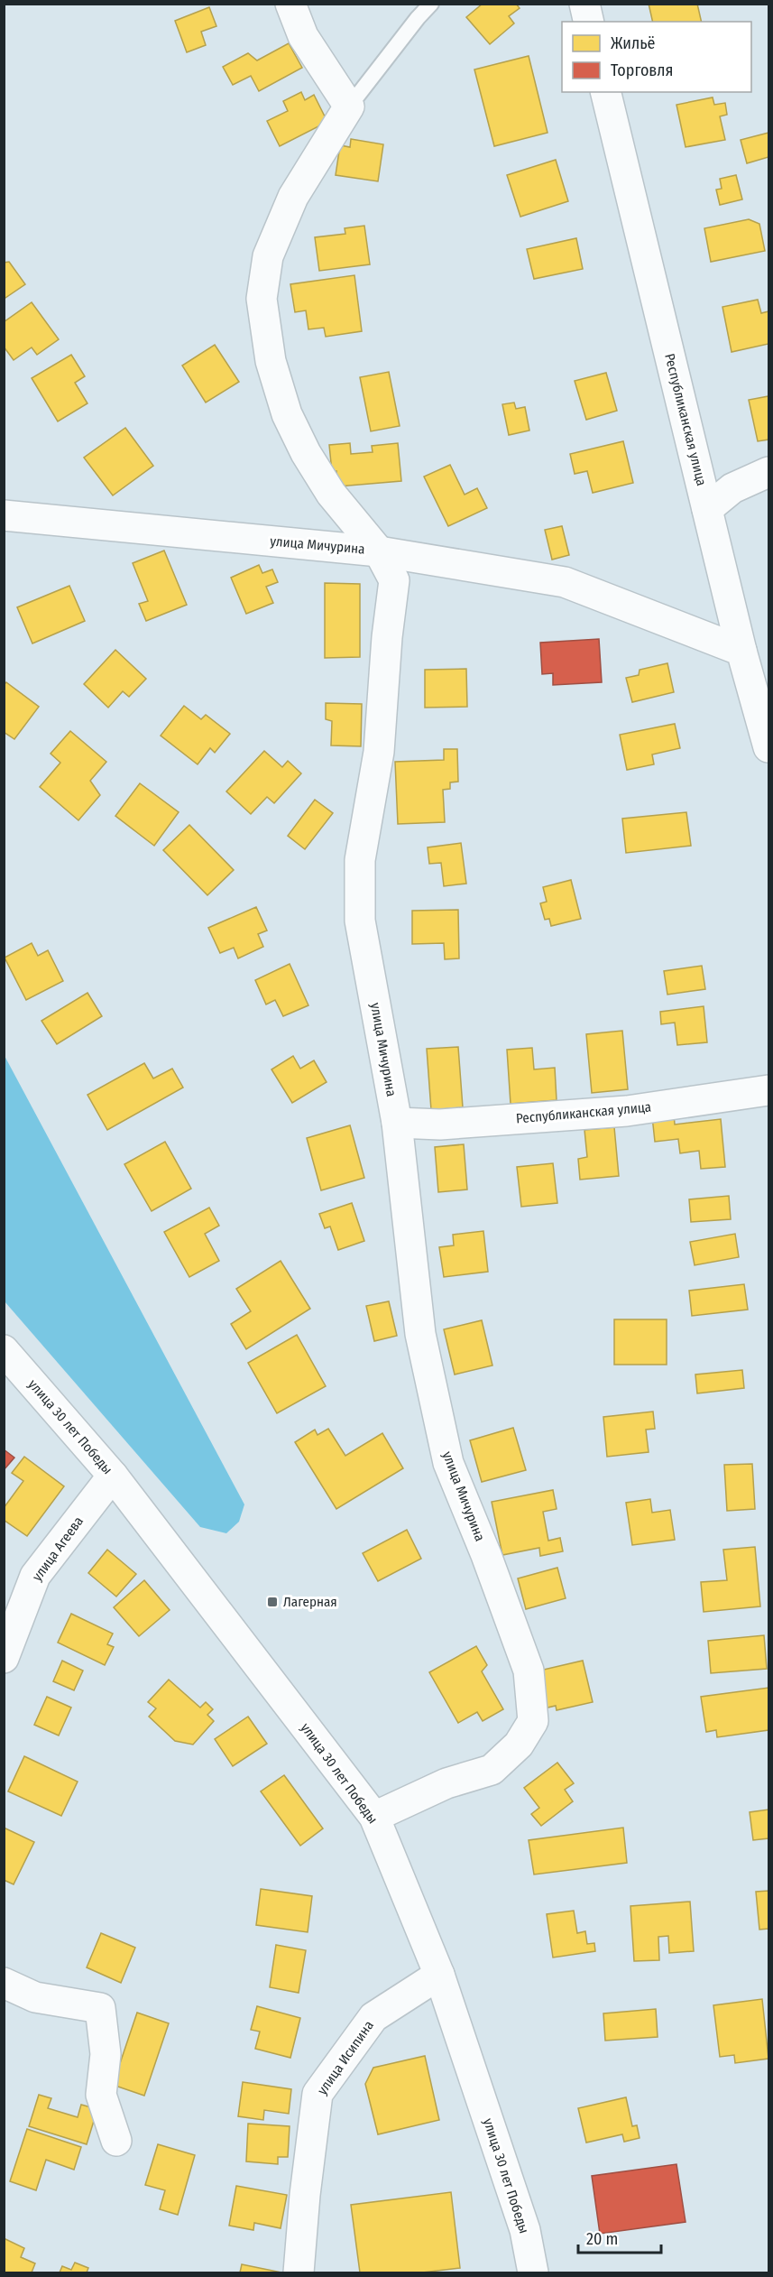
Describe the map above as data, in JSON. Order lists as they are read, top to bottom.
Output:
{
  "streets": {
    "street": [
      "Республиканская улица",
      "улица Мичурина",
      "улица 30 лет Победы",
      "улица Агеева",
      "улица Исипина"
    ]
  },
  "crossings": [
    ["Республиканская улица", "улица Мичурина"],
    ["улица Мичурина", "улица 30 лет Победы"],
    ["улица 30 лет Победы", "улица Агеева"],
    ["улица 30 лет Победы", "улица Исипина"]
  ],
  "places": {
    "transit": ["Лагерная"]
  },
  "legend": ["Жильё", "Торговля"],
  "scale_bar": "20 m"
}
